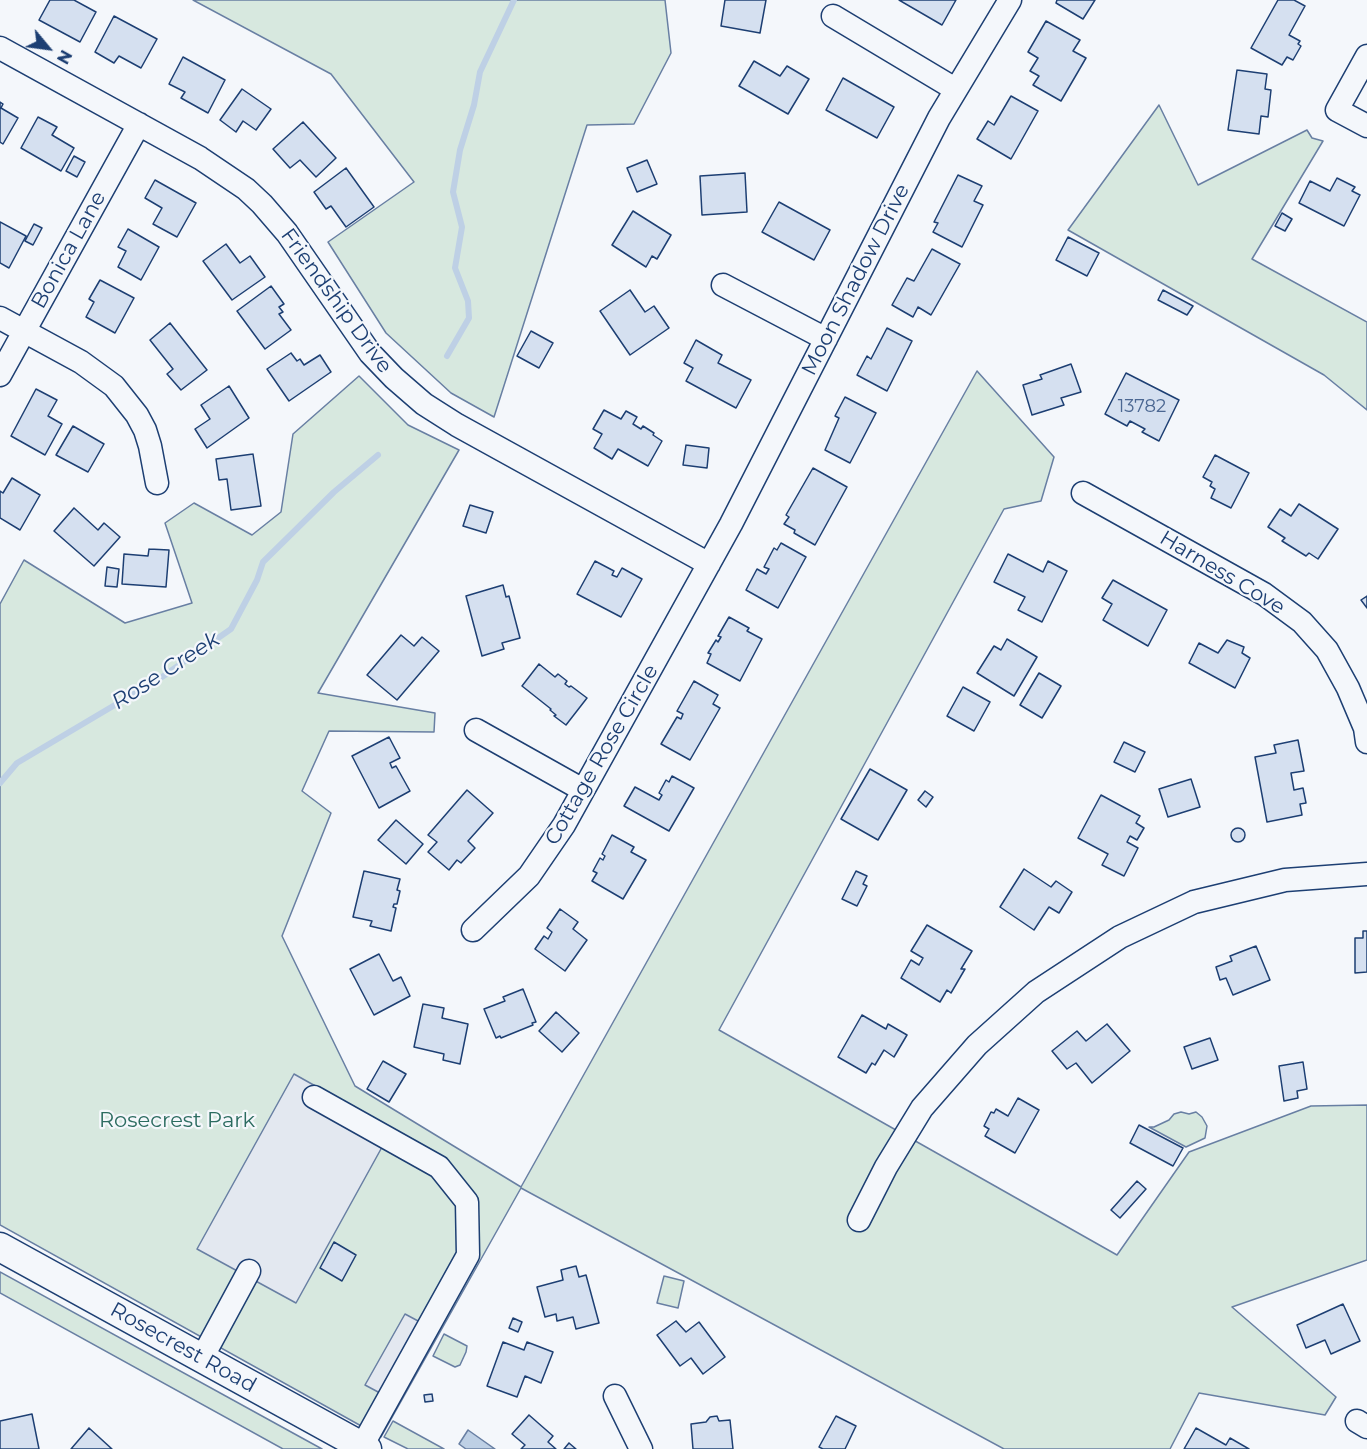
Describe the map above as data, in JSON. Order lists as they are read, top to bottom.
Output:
{
  "streets": {
    "main road": ["Rosecrest Road"],
    "street": [
      "Bonica Lane",
      "Moon Shadow Drive",
      "Friendship Drive",
      "Harness Cove",
      "Cottage Rose Circle"
    ]
  },
  "crossings": [
    ["Bonica Lane", "Friendship Drive"],
    ["Moon Shadow Drive", "Friendship Drive"],
    ["Moon Shadow Drive", "Cottage Rose Circle"],
    ["Friendship Drive", "Cottage Rose Circle"]
  ],
  "water": ["Rose Creek"],
  "parks": ["Rosecrest Park"],
  "house_numbers": ["13782"],
  "north": "bottom right"
}
